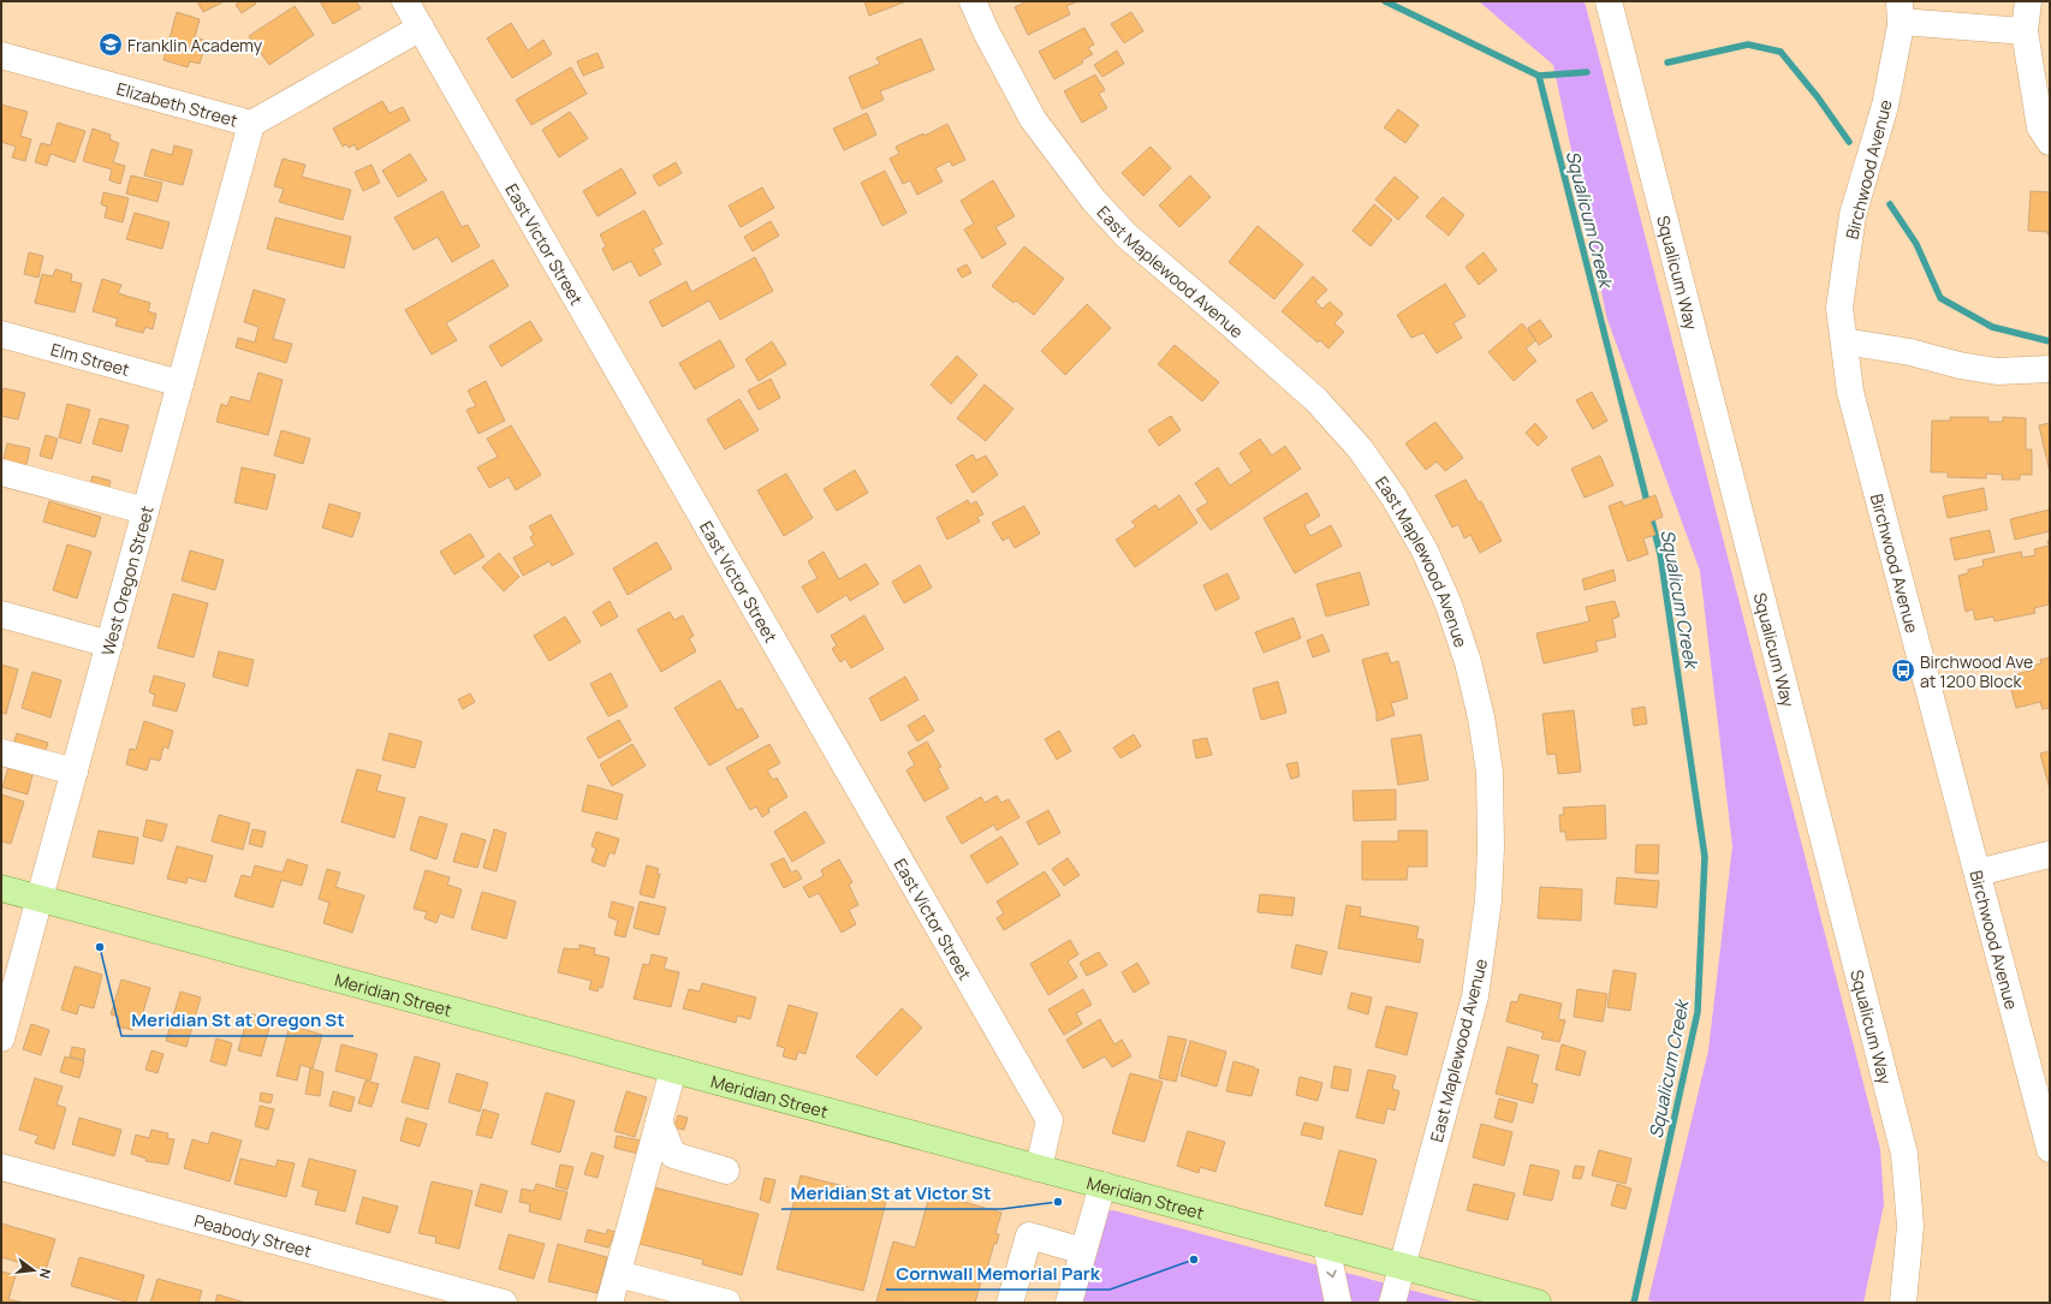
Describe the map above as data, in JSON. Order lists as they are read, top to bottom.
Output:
{
  "streets": {
    "main road": ["Meridian Street"],
    "street": [
      "Elizabeth Street",
      "Birchwood Avenue",
      "East Victor Street",
      "East Maplewood Avenue",
      "Squalicum Way",
      "Elm Street",
      "West Oregon Street",
      "Peabody Street"
    ]
  },
  "crossings": [
    ["Elizabeth Street", "East Victor Street"],
    ["Elizabeth Street", "West Oregon Street"],
    ["East Victor Street", "Meridian Street"],
    ["East Maplewood Avenue", "Meridian Street"],
    ["Elm Street", "West Oregon Street"],
    ["West Oregon Street", "Meridian Street"]
  ],
  "water": ["Squalicum Creek"],
  "places": {
    "school or university": ["Franklin Academy"],
    "bus stop": ["Birchwood Ave at 1200 Block"],
    "other": ["Meridian St at Oregon St", "Meridian St at Victor St", "Cornwall Memorial Park"]
  },
  "north": "right"
}
